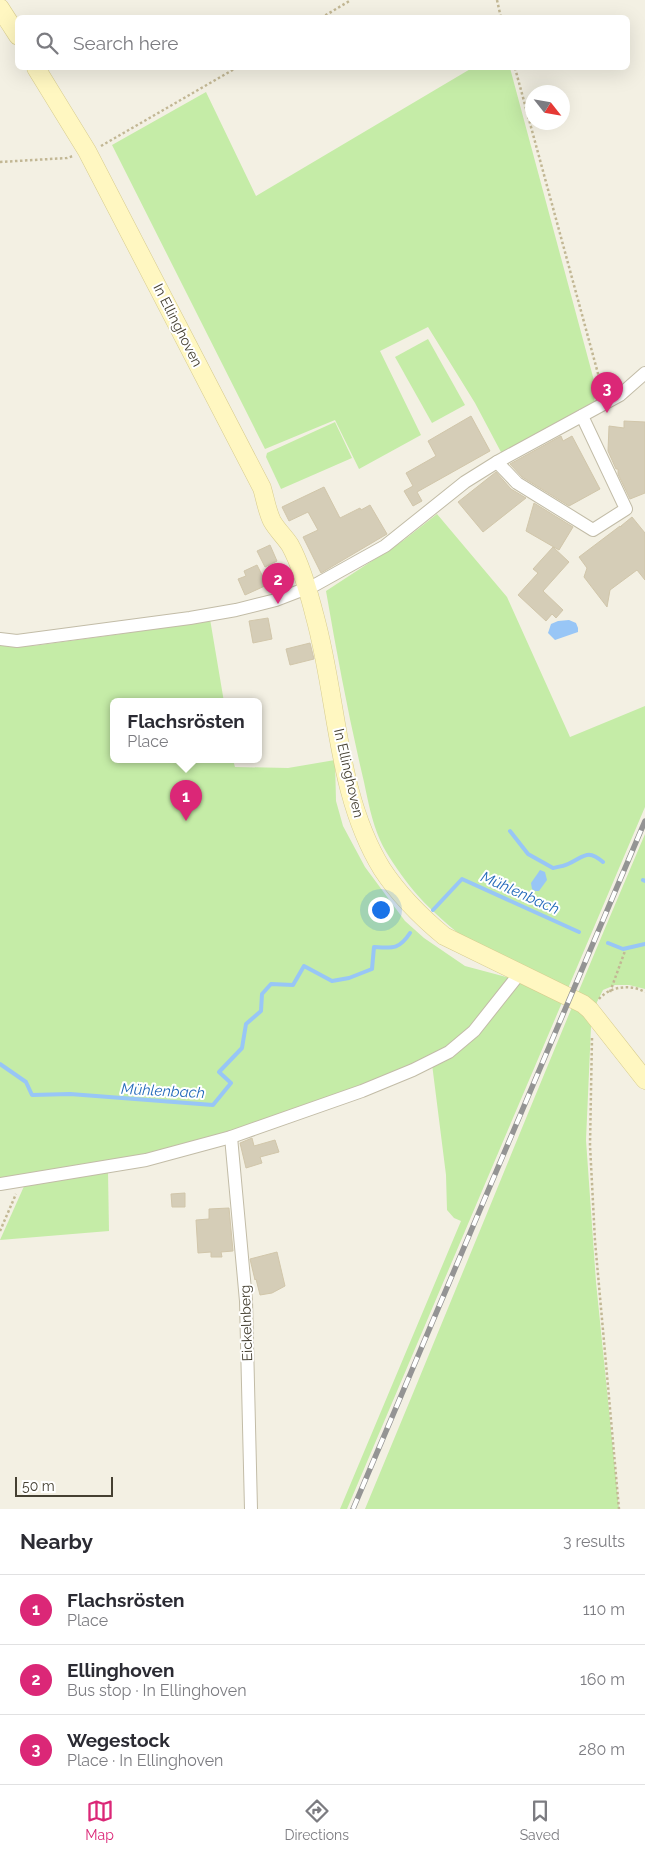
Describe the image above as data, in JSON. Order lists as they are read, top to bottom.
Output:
{
  "streets": {
    "street": ["In Ellinghoven", "Eickelnberg"]
  },
  "water": ["Mühlenbach"],
  "scale_bar": "50 m",
  "north": "bottom right",
  "page": {
    "search": "Search here",
    "pins": ["3", "2", "1"],
    "popup": ["Flachsrösten", "Place"],
    "scale": "50 m",
    "heading": ["Nearby", "3 results"],
    "list": [
      {
        "mark": "1",
        "name": "Flachsrösten",
        "note": "Place",
        "value": "110 m"
      },
      {
        "mark": "2",
        "name": "Ellinghoven",
        "note": "Bus stop · In Ellinghoven",
        "value": "160 m"
      },
      {
        "mark": "3",
        "name": "Wegestock",
        "note": "Place · In Ellinghoven",
        "value": "280 m"
      }
    ],
    "nav": ["Map", "Directions", "Saved"]
  }
}
